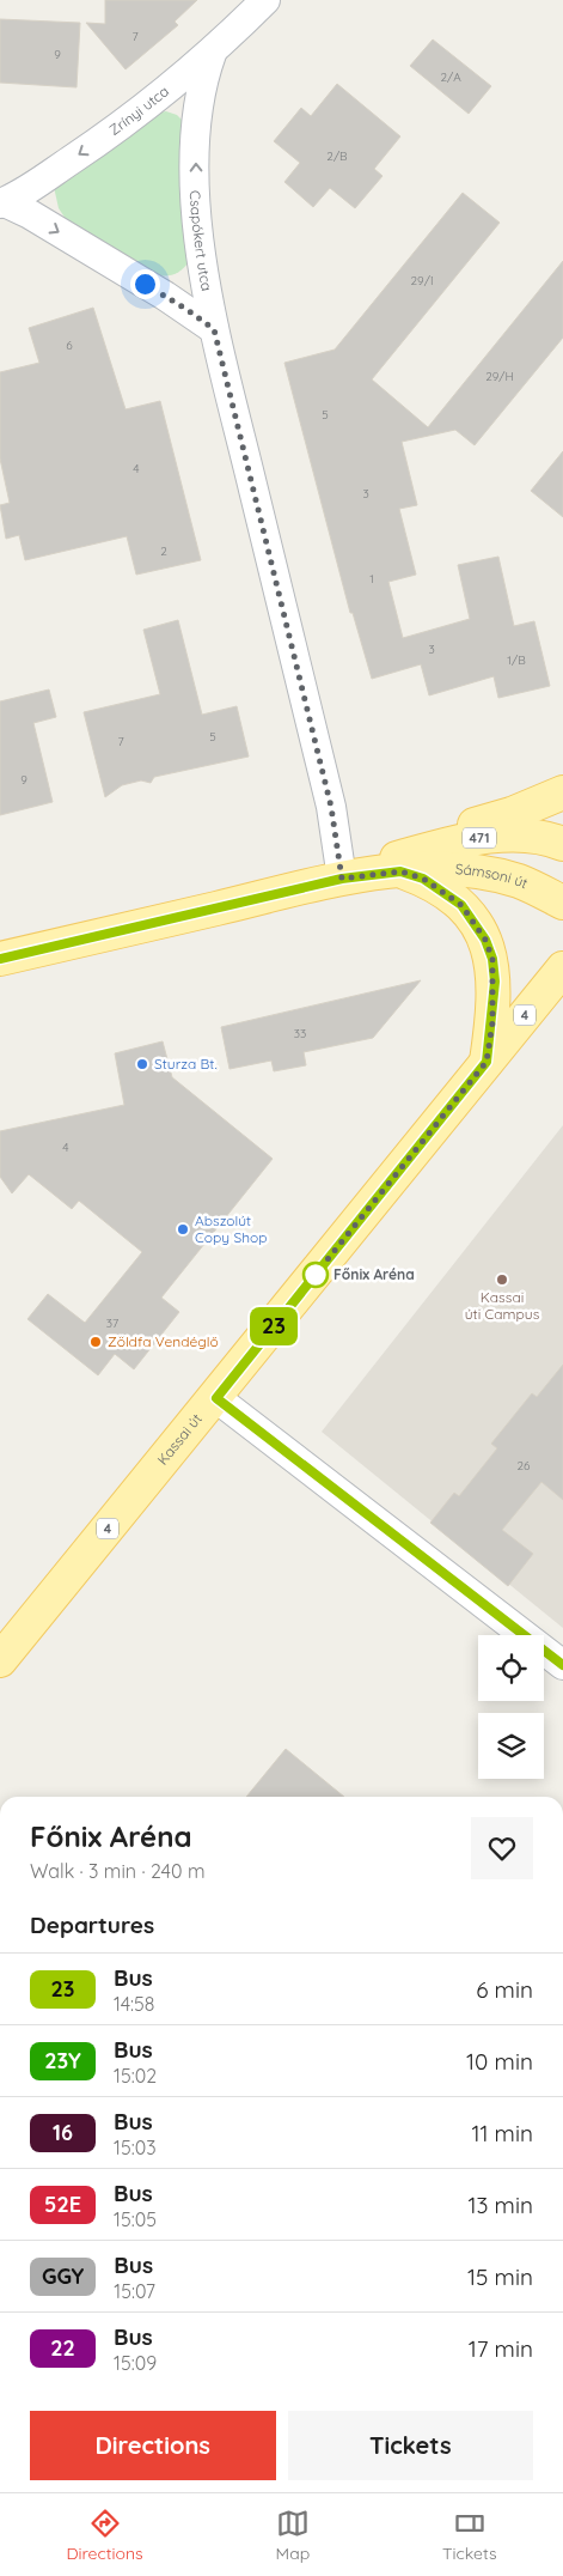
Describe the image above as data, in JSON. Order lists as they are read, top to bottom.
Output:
{
  "streets": {
    "main road": [
      "471",
      "Sámsoni út",
      "4",
      "Kassai út"
    ],
    "street": ["Zrínyi utca", "Csapókert utca"]
  },
  "crossings": [
    ["Zrínyi utca", "Csapókert utca"],
    ["Csapókert utca", "Sámsoni út"]
  ],
  "one_way": ["Zrínyi utca"],
  "places": [
    "Sturza Bt.",
    "Abszolút Copy Shop",
    "Főnix Aréna",
    "Kassai úti Campus",
    "Zöldfa Vendéglő"
  ],
  "lines": ["bus line 23"],
  "house_numbers": [
    "7",
    "9",
    "2/A",
    "2/B",
    "29/I",
    "6",
    "29/H",
    "5",
    "4",
    "3",
    "2",
    "1",
    "3",
    "1/B",
    "5",
    "7",
    "9",
    "33",
    "4",
    "37",
    "26"
  ],
  "page": {
    "on_map": "23",
    "heading": [
      ["Főnix Aréna", "Walk · 3 min · 240 m"],
      "Departures"
    ],
    "list": [
      {
        "mark": "23",
        "name": "Bus",
        "note": "14:58",
        "value": "6 min"
      },
      {
        "mark": "23Y",
        "name": "Bus",
        "note": "15:02",
        "value": "10 min"
      },
      {
        "mark": "16",
        "name": "Bus",
        "note": "15:03",
        "value": "11 min"
      },
      {
        "mark": "52E",
        "name": "Bus",
        "note": "15:05",
        "value": "13 min"
      },
      {
        "mark": "GGY",
        "name": "Bus",
        "note": "15:07",
        "value": "15 min"
      },
      {
        "mark": "22",
        "name": "Bus",
        "note": "15:09",
        "value": "17 min"
      }
    ],
    "buttons": ["Directions", "Tickets"],
    "tabs": ["Directions", "Map", "Tickets"]
  }
}
